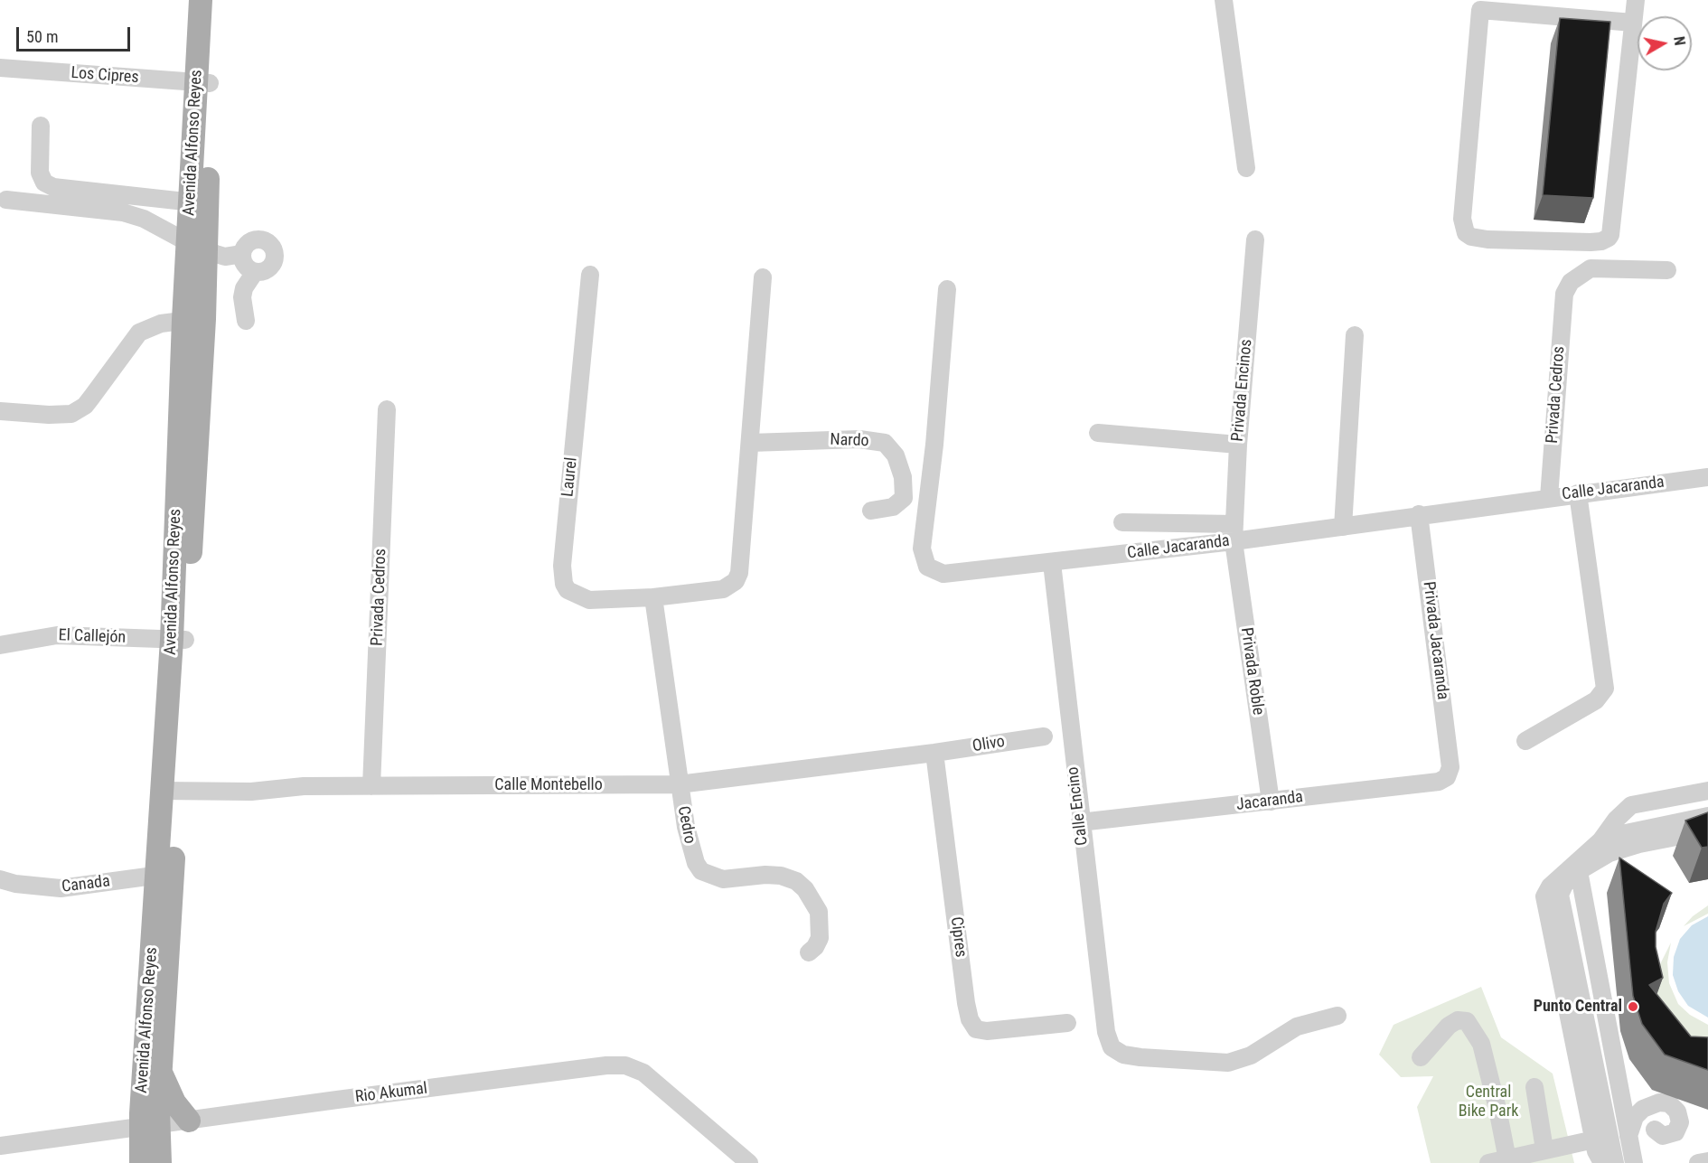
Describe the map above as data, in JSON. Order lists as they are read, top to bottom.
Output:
{
  "streets": {
    "main road": ["Avenida Alfonso Reyes"],
    "street": [
      "Los Cipres",
      "Privada Encinos",
      "Privada Cedros",
      "Nardo",
      "Laurel",
      "Calle Jacaranda",
      "El Callejón",
      "Privada Jacaranda",
      "Privada Roble",
      "Olivo",
      "Calle Montebello",
      "Jacaranda",
      "Calle Encino",
      "Cedro",
      "Canada",
      "Cipres",
      "Rio Akumal"
    ]
  },
  "crossings": [
    ["Los Cipres", "Avenida Alfonso Reyes"],
    ["Avenida Alfonso Reyes", "El Callejón"],
    ["Avenida Alfonso Reyes", "Calle Montebello"],
    ["Avenida Alfonso Reyes", "Canada"],
    ["Avenida Alfonso Reyes", "Rio Akumal"],
    ["Privada Encinos", "Calle Jacaranda"],
    ["Privada Encinos", "Privada Roble"],
    ["Privada Cedros", "Calle Jacaranda"],
    ["Privada Cedros", "Calle Montebello"],
    ["Nardo", "Laurel"],
    ["Laurel", "Cedro"],
    ["Calle Jacaranda", "Privada Jacaranda"],
    ["Calle Jacaranda", "Privada Roble"],
    ["Calle Jacaranda", "Calle Encino"],
    ["Privada Jacaranda", "Jacaranda"],
    ["Privada Roble", "Jacaranda"],
    ["Olivo", "Calle Montebello"],
    ["Olivo", "Cipres"],
    ["Calle Montebello", "Cedro"],
    ["Calle Montebello", "Cipres"],
    ["Jacaranda", "Calle Encino"]
  ],
  "parks": ["Central Bike Park"],
  "places": ["Punto Central"],
  "scale_bar": "50 m",
  "north": "right"
}
